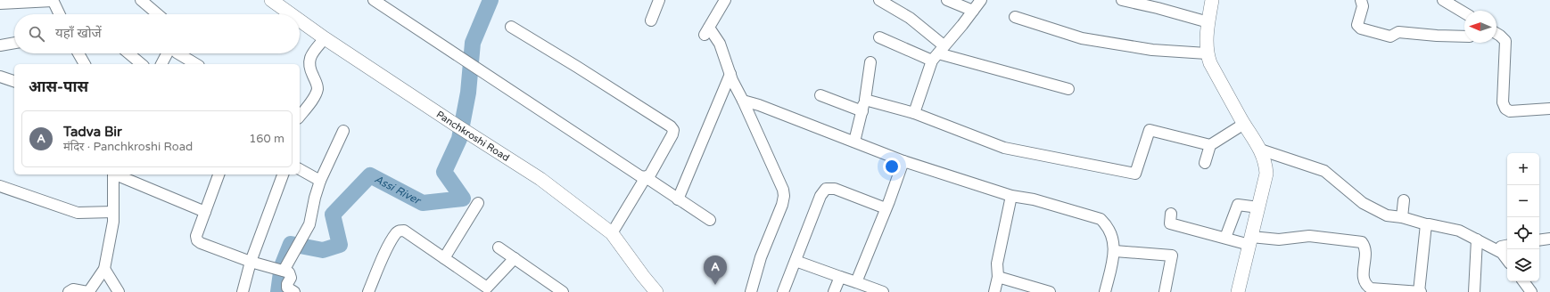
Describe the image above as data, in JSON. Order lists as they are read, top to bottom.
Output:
{
  "streets": {
    "street": ["Panchkroshi Road"]
  },
  "water": ["Assi River"],
  "north": "left",
  "page": {
    "search": "यहाँ खोजें",
    "heading": "आस-पास",
    "list": [
      {
        "mark": "A",
        "name": "Tadva Bir",
        "note": "मंदिर · Panchkroshi Road",
        "value": "160 m"
      }
    ],
    "map_buttons": ["+", "−"],
    "pins": "A"
  }
}
